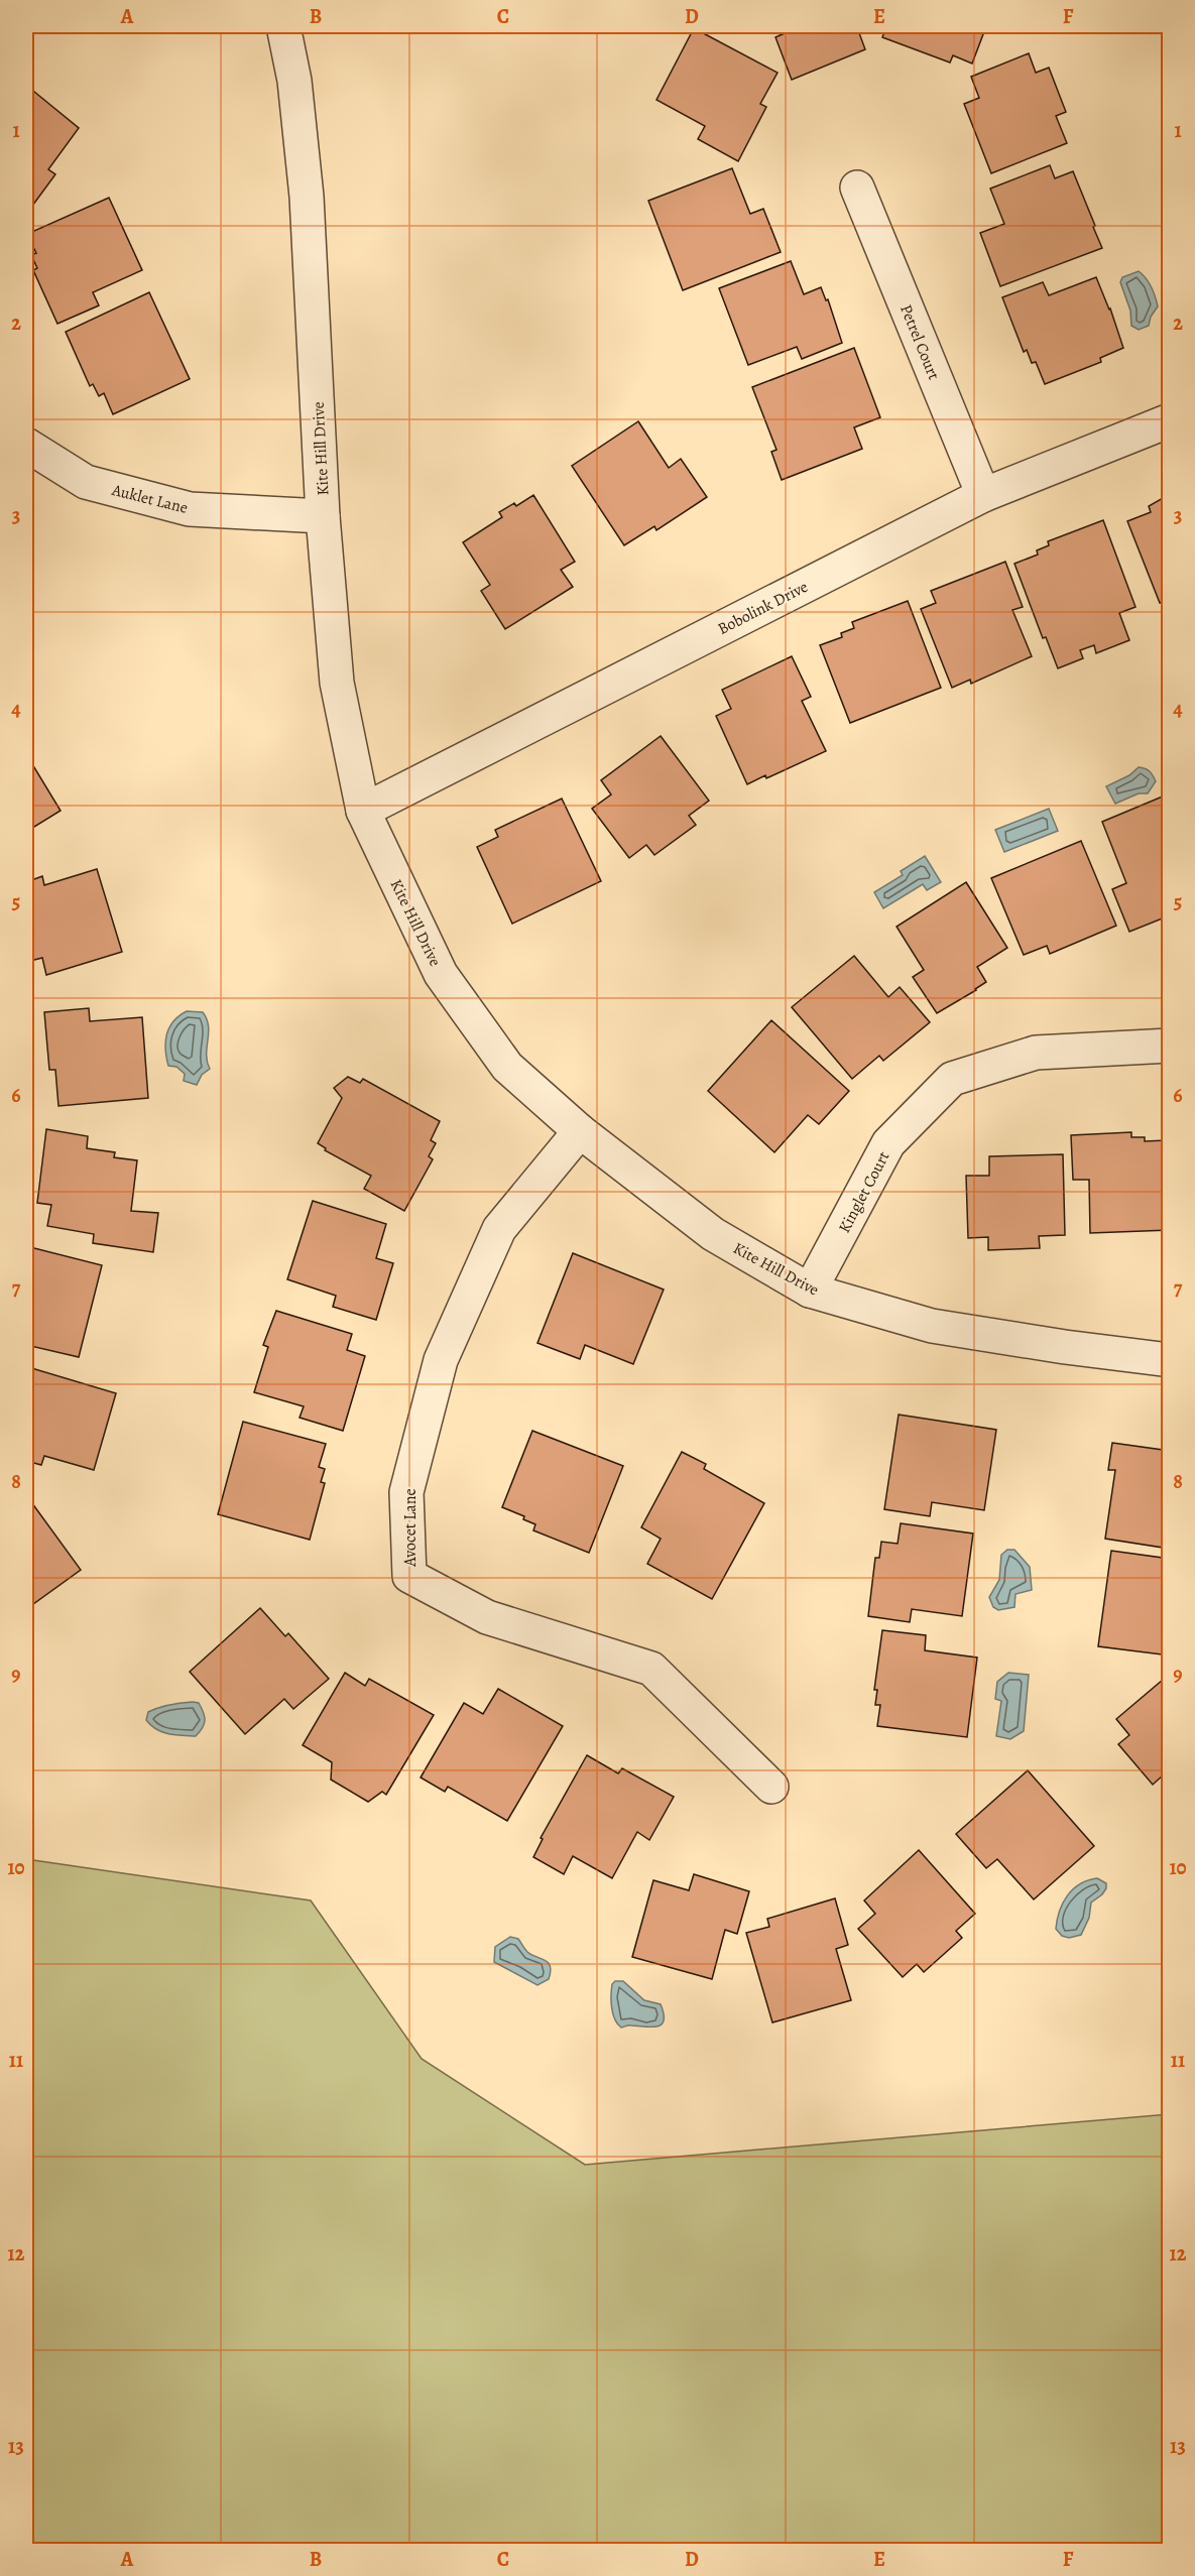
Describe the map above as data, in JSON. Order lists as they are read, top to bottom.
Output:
{
  "streets": {
    "street": [
      "Petrel Court",
      "Kite Hill Drive",
      "Auklet Lane",
      "Bobolink Drive",
      "Kinglet Court",
      "Avocet Lane"
    ]
  },
  "crossings": [
    ["Petrel Court", "Bobolink Drive"],
    ["Kite Hill Drive", "Auklet Lane"],
    ["Kite Hill Drive", "Bobolink Drive"],
    ["Kite Hill Drive", "Kinglet Court"],
    ["Kite Hill Drive", "Avocet Lane"]
  ],
  "grid": {
    "columns": [
      "A",
      "B",
      "C",
      "D",
      "E",
      "F"
    ],
    "rows": [
      "1",
      "2",
      "3",
      "4",
      "5",
      "6",
      "7",
      "8",
      "9",
      "10",
      "11",
      "12",
      "13"
    ]
  }
}
